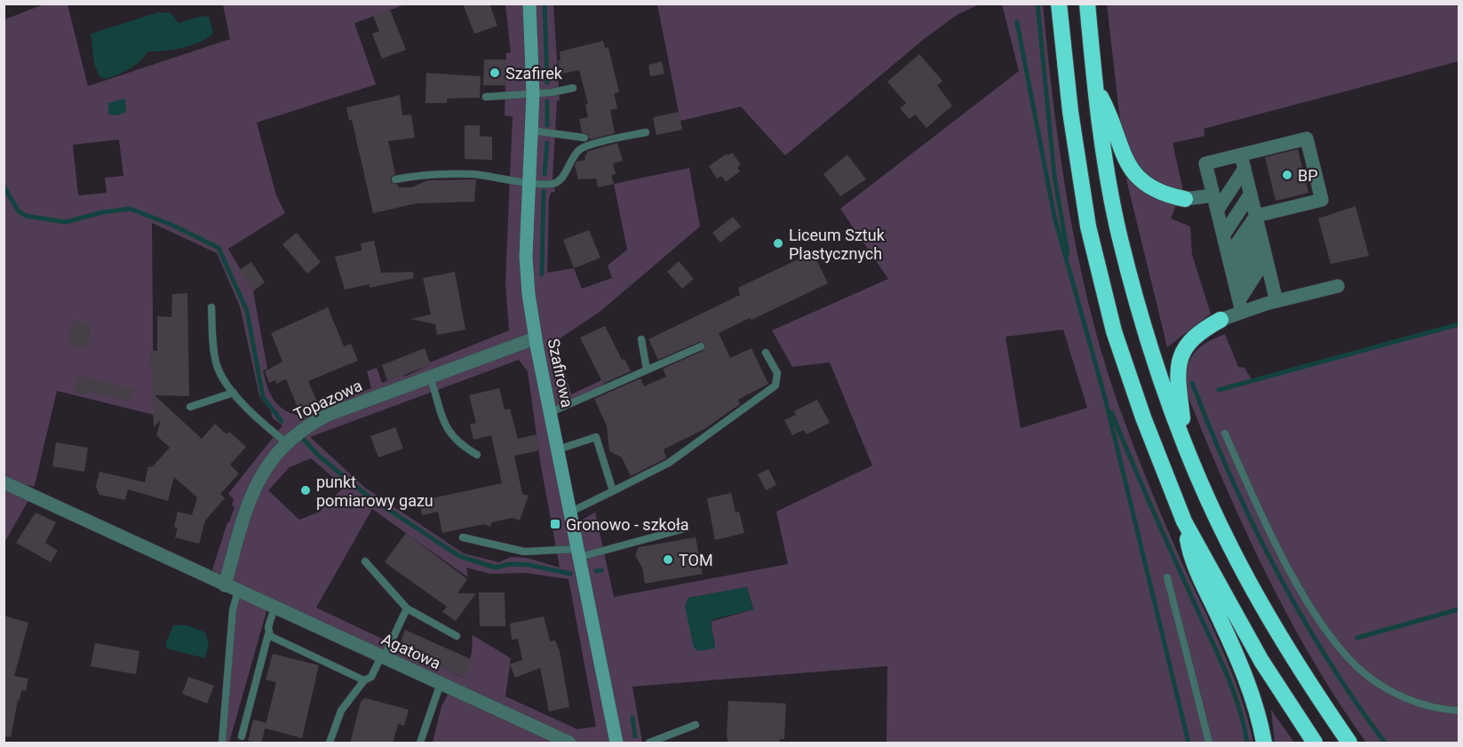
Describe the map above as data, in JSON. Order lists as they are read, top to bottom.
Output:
{
  "streets": {
    "street": ["Szafirowa", "Topazowa", "Agatowa"]
  },
  "crossings": [
    ["Szafirowa", "Topazowa"],
    ["Topazowa", "Agatowa"]
  ],
  "places": {
    "other": [
      "Szafirek",
      "BP",
      "Liceum Sztuk Plastycznych",
      "punkt pomiarowy gazu",
      "TOM"
    ],
    "transit": ["Gronowo - szkoła"]
  }
}
